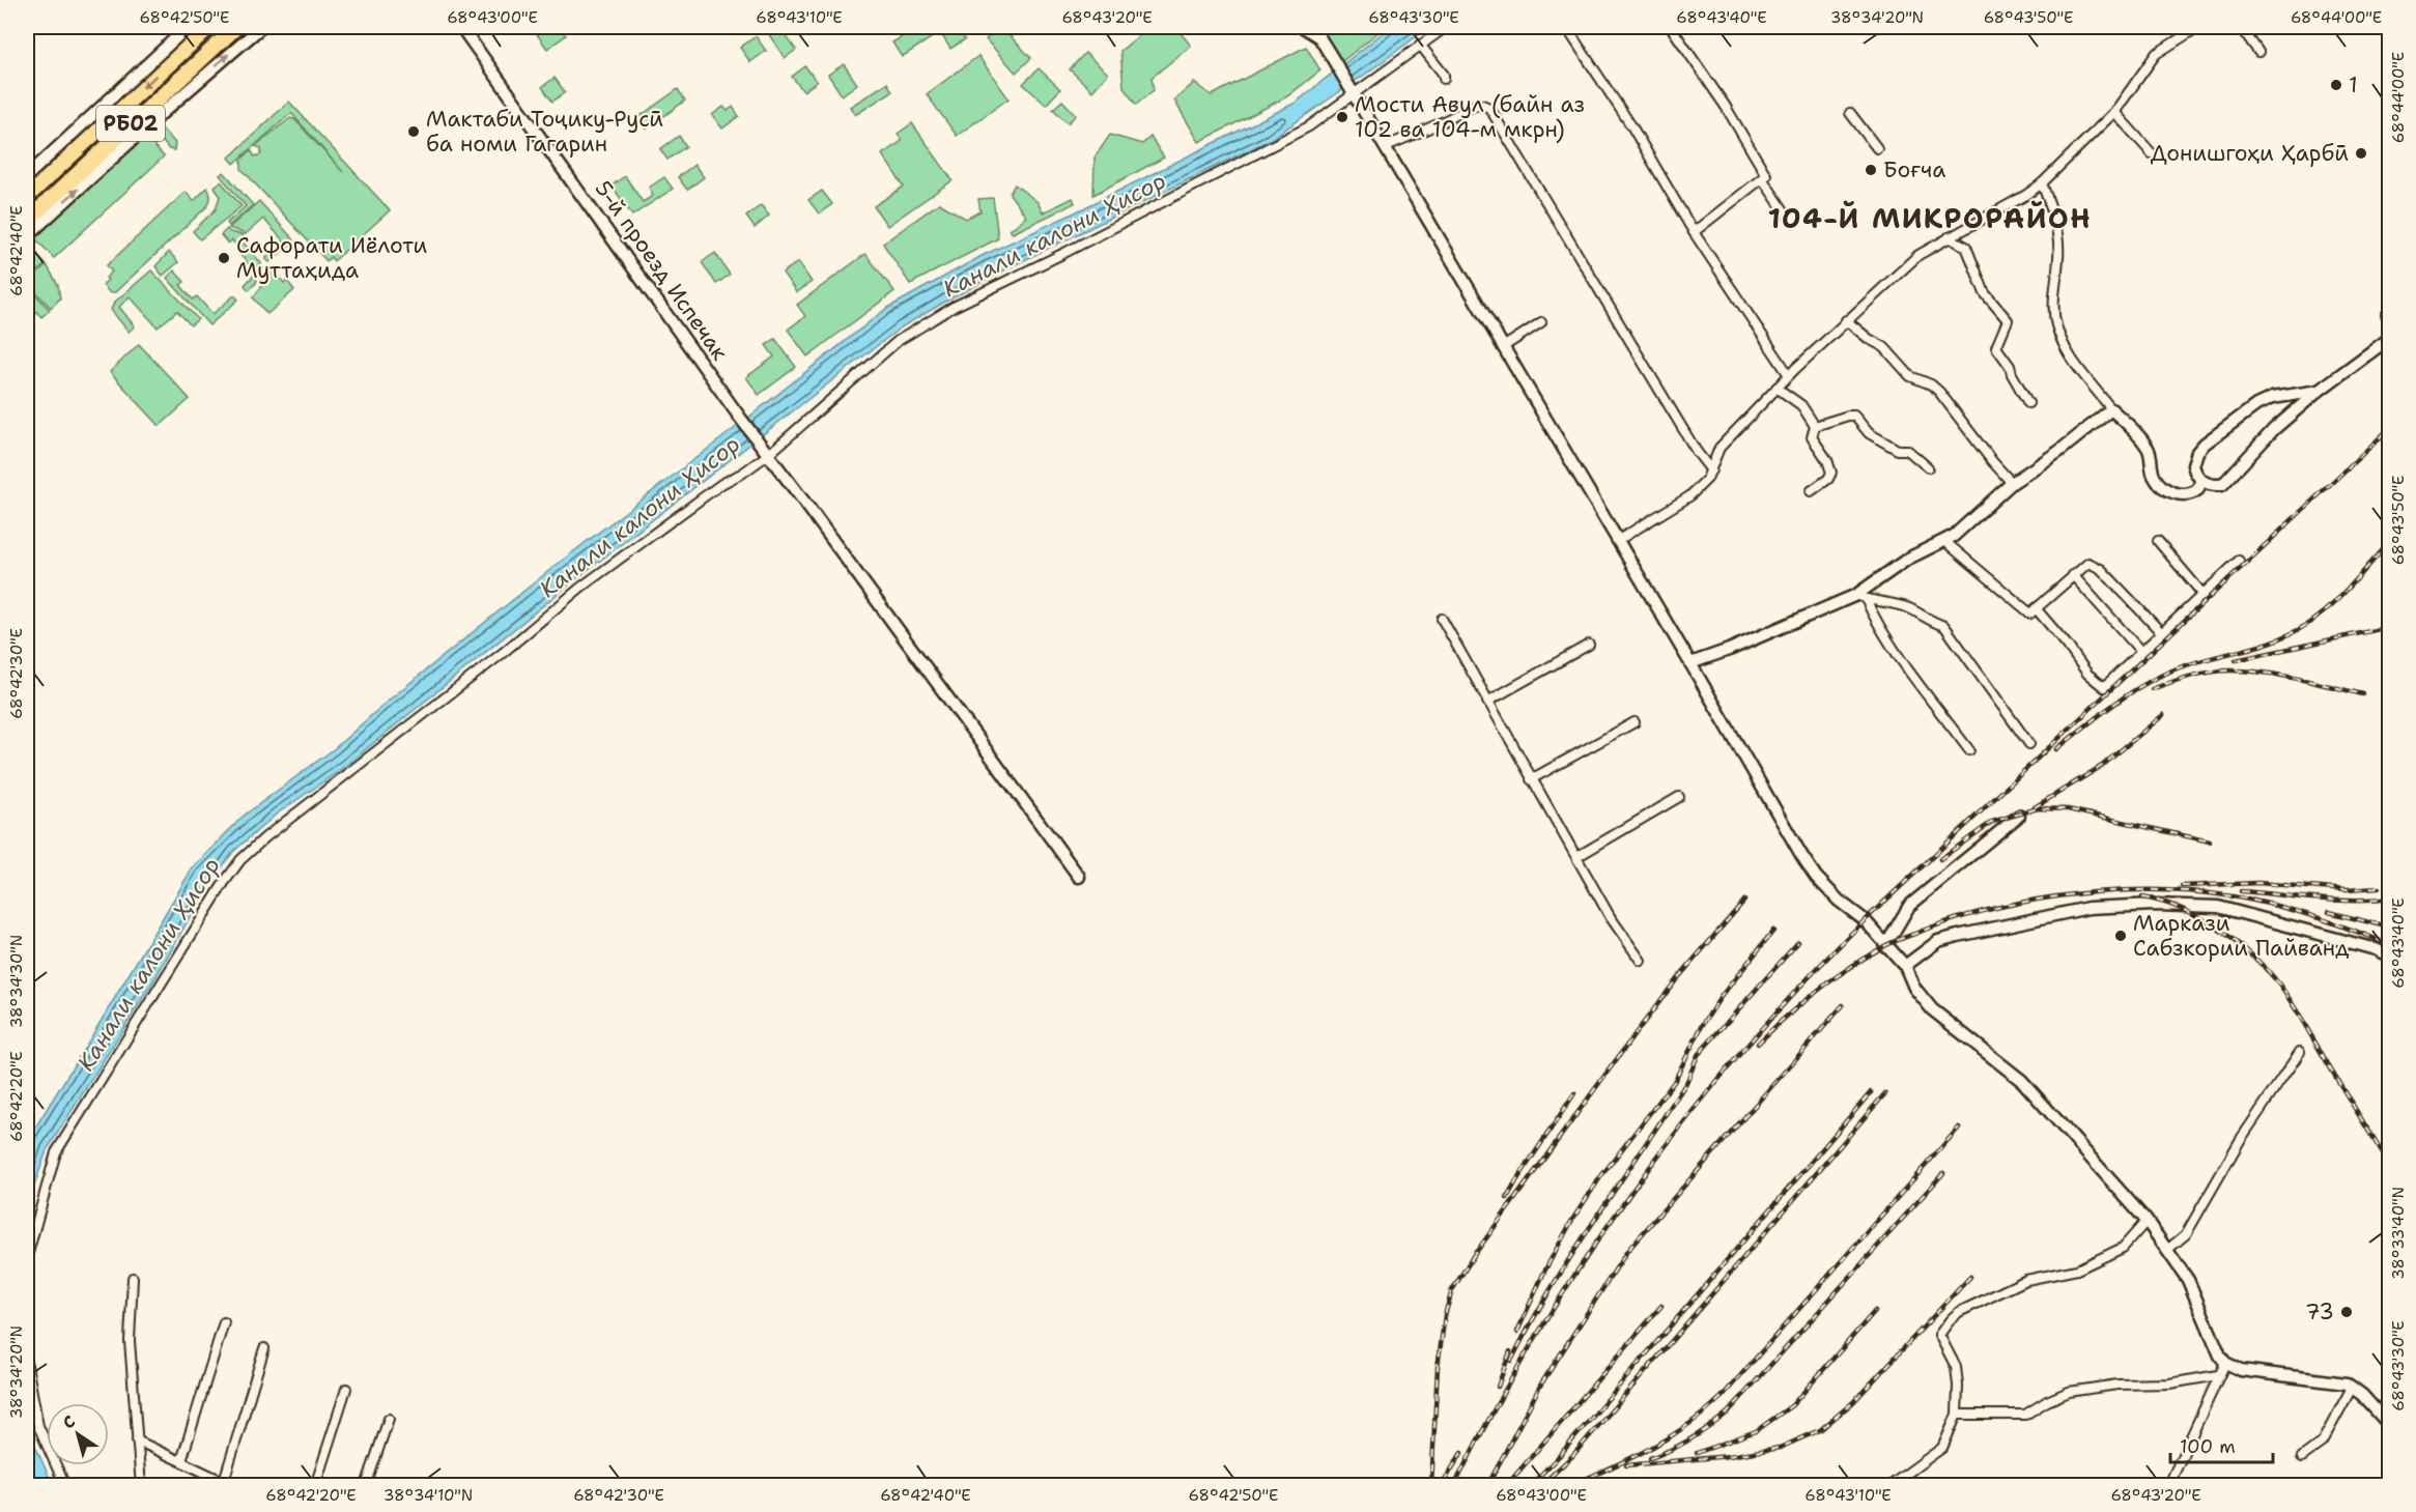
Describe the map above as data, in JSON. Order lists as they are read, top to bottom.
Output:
{
  "streets": {
    "highway": ["РБ02"],
    "street": ["5-й проезд Испечак"]
  },
  "districts": ["104-Й МИКРОРАЙОН"],
  "water": ["Канали калони Ҳисор"],
  "places": [
    "1",
    "Мости Авул (байн аз 102 ва 104-м мкрн)",
    "Мактаби Тоҷику-Русӣ ба номи Гагарин",
    "Донишгоҳи Ҳарбӣ",
    "Боғча",
    "Сафорати Иёлоти Муттаҳида",
    "Маркази Сабзкории Пайванд",
    "73"
  ],
  "scale_bar": "100 m",
  "north": "top left",
  "coordinates": [
    "68°42'50\"E",
    "68°43'00\"E",
    "68°43'10\"E",
    "68°43'20\"E",
    "68°43'30\"E",
    "68°43'40\"E",
    "38°34'20\"N",
    "68°43'50\"E",
    "68°44'00\"E",
    "68°42'40\"E",
    "68°42'30\"E",
    "38°34'30\"N",
    "68°42'20\"E",
    "38°33'40\"N",
    "38°34'10\"N"
  ]
}
